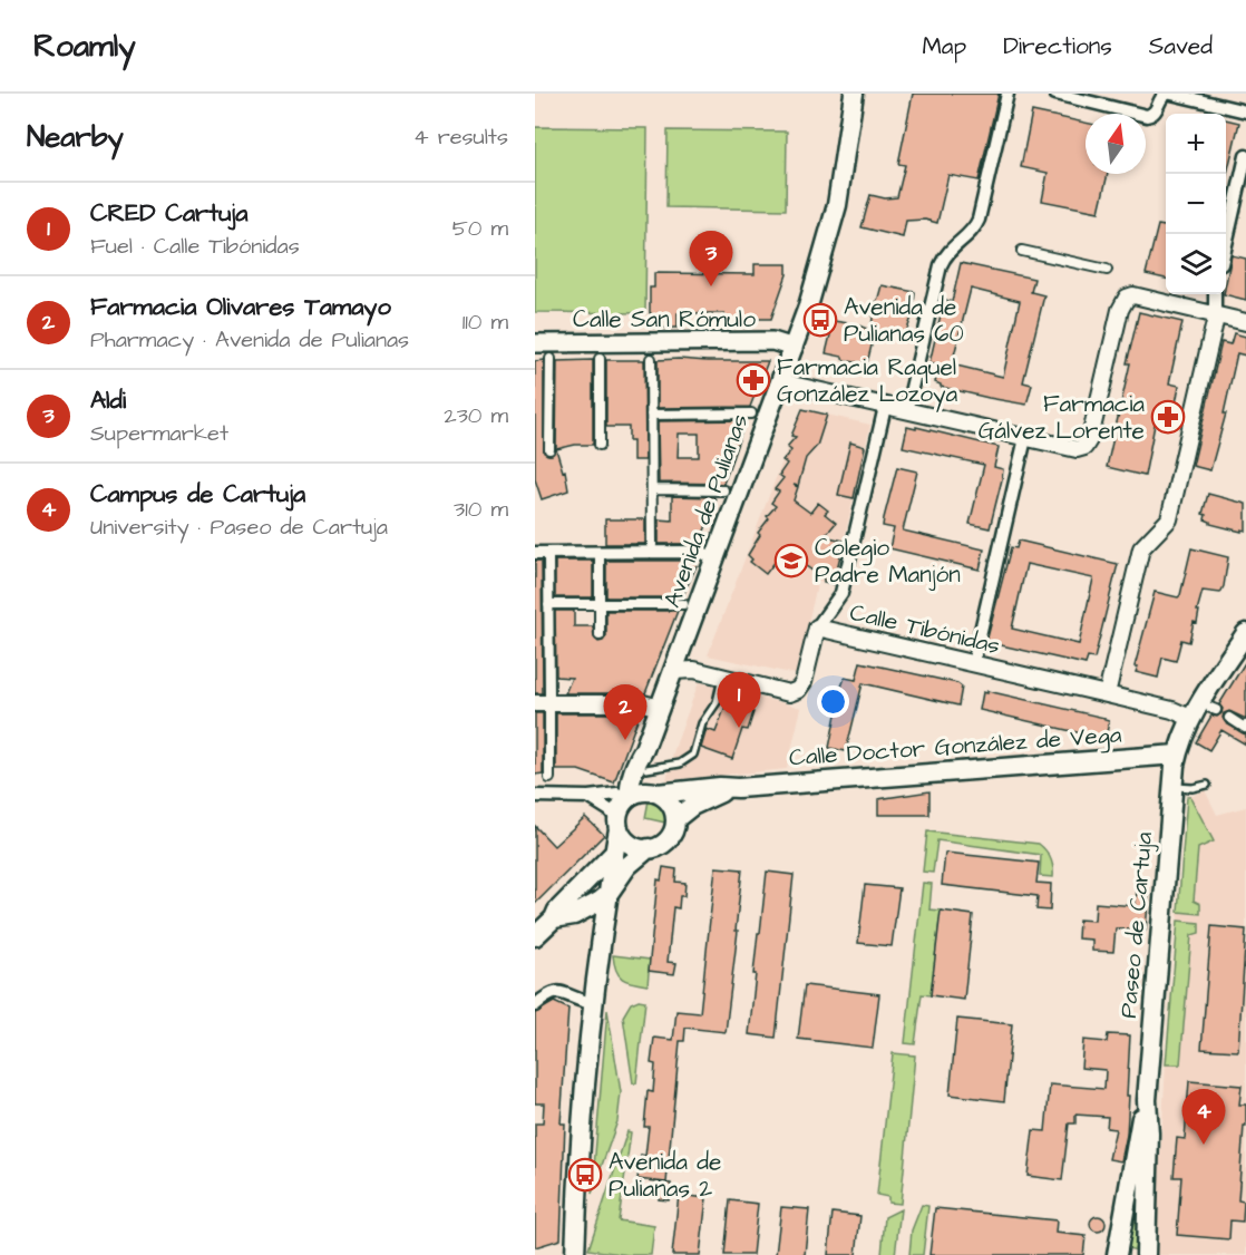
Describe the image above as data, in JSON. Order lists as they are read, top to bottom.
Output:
{
  "streets": {
    "main road": [
      "Calle San Rómulo",
      "Avenida de Pulianas",
      "Calle Doctor González de Vega",
      "Paseo de Cartuja"
    ],
    "street": ["Calle Tibónidas"]
  },
  "crossings": [
    ["Calle San Rómulo", "Avenida de Pulianas"],
    ["Avenida de Pulianas", "Calle Tibónidas"],
    ["Avenida de Pulianas", "Calle Doctor González de Vega"],
    ["Calle Tibónidas", "Paseo de Cartuja"],
    ["Calle Doctor González de Vega", "Paseo de Cartuja"]
  ],
  "places": {
    "bus stop": ["Avenida de Pulianas 60", "Avenida de Pulianas 2"],
    "pharmacy": ["Farmacia Raquel González Lozoya", "Farmacia Gálvez Lorente"],
    "school or university": ["Colegio Padre Manjón"]
  },
  "north": "top",
  "page": {
    "header": "Roamly",
    "nav": ["Map", "Directions", "Saved"],
    "heading": ["Nearby", "4 results"],
    "map_buttons": ["+", "−"],
    "list": [
      {
        "mark": "1",
        "name": "CRED Cartuja",
        "note": "Fuel · Calle Tibónidas",
        "value": "50 m"
      },
      {
        "mark": "2",
        "name": "Farmacia Olivares Tamayo",
        "note": "Pharmacy · Avenida de Pulianas",
        "value": "110 m"
      },
      {
        "mark": "3",
        "name": "Aldi",
        "note": "Supermarket",
        "value": "230 m"
      },
      {
        "mark": "4",
        "name": "Campus de Cartuja",
        "note": "University · Paseo de Cartuja",
        "value": "310 m"
      }
    ],
    "pins": [
      "3",
      "1",
      "2",
      "4"
    ]
  }
}
